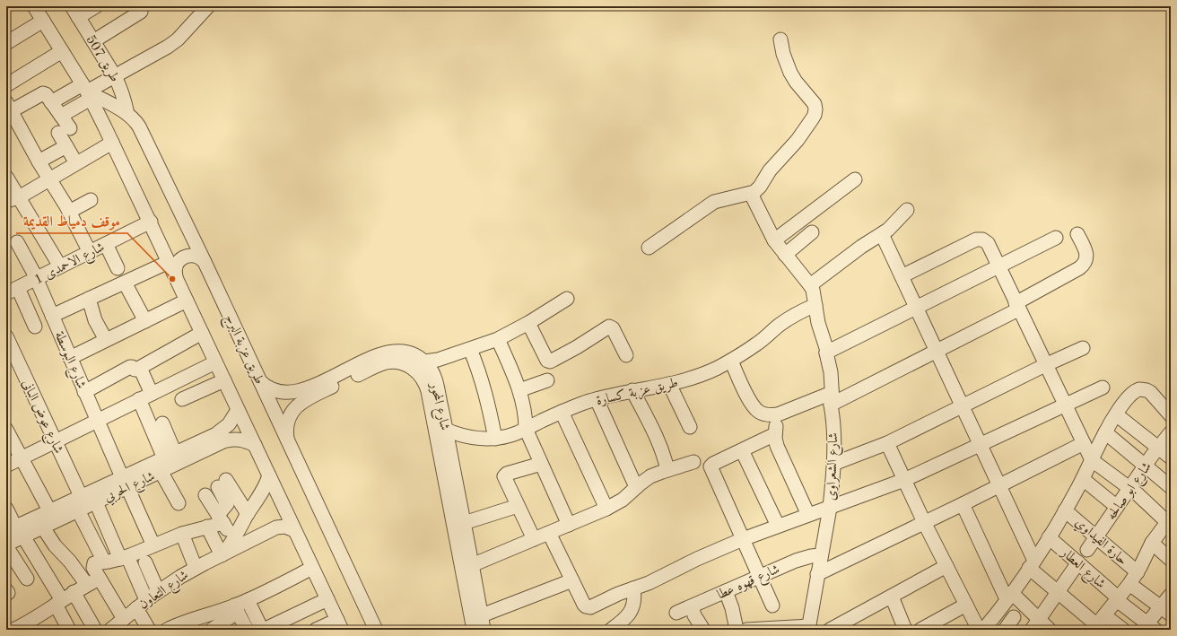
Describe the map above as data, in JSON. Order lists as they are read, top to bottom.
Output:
{
  "streets": {
    "street": [
      "طريق 507",
      "شارع الاحمدى 1",
      "طريق عزبة البرج",
      "شارع البوسطة",
      "طريق عزبة كسارة",
      "شارع المحور",
      "شارع عوض البانى",
      "شارع الشعراوى",
      "شارع الحربي",
      "شارع ابو صالحه",
      "حارة الفيداوي",
      "شارع العطار",
      "شارع قهوه عطا",
      "شارع التعاون"
    ]
  },
  "crossings": [
    ["طريق 507", "طريق عزبة البرج"],
    ["شارع الاحمدى 1", "شارع البوسطة"],
    ["طريق عزبة البرج", "شارع المحور"],
    ["شارع البوسطة", "شارع الحربي"],
    ["طريق عزبة كسارة", "شارع المحور"],
    ["طريق عزبة كسارة", "شارع الشعراوى"],
    ["شارع عوض البانى", "شارع الحربي"],
    ["شارع الشعراوى", "شارع قهوه عطا"],
    ["شارع ابو صالحه", "حارة الفيداوي"]
  ],
  "places": ["موقف دمياط القديمة"]
}
